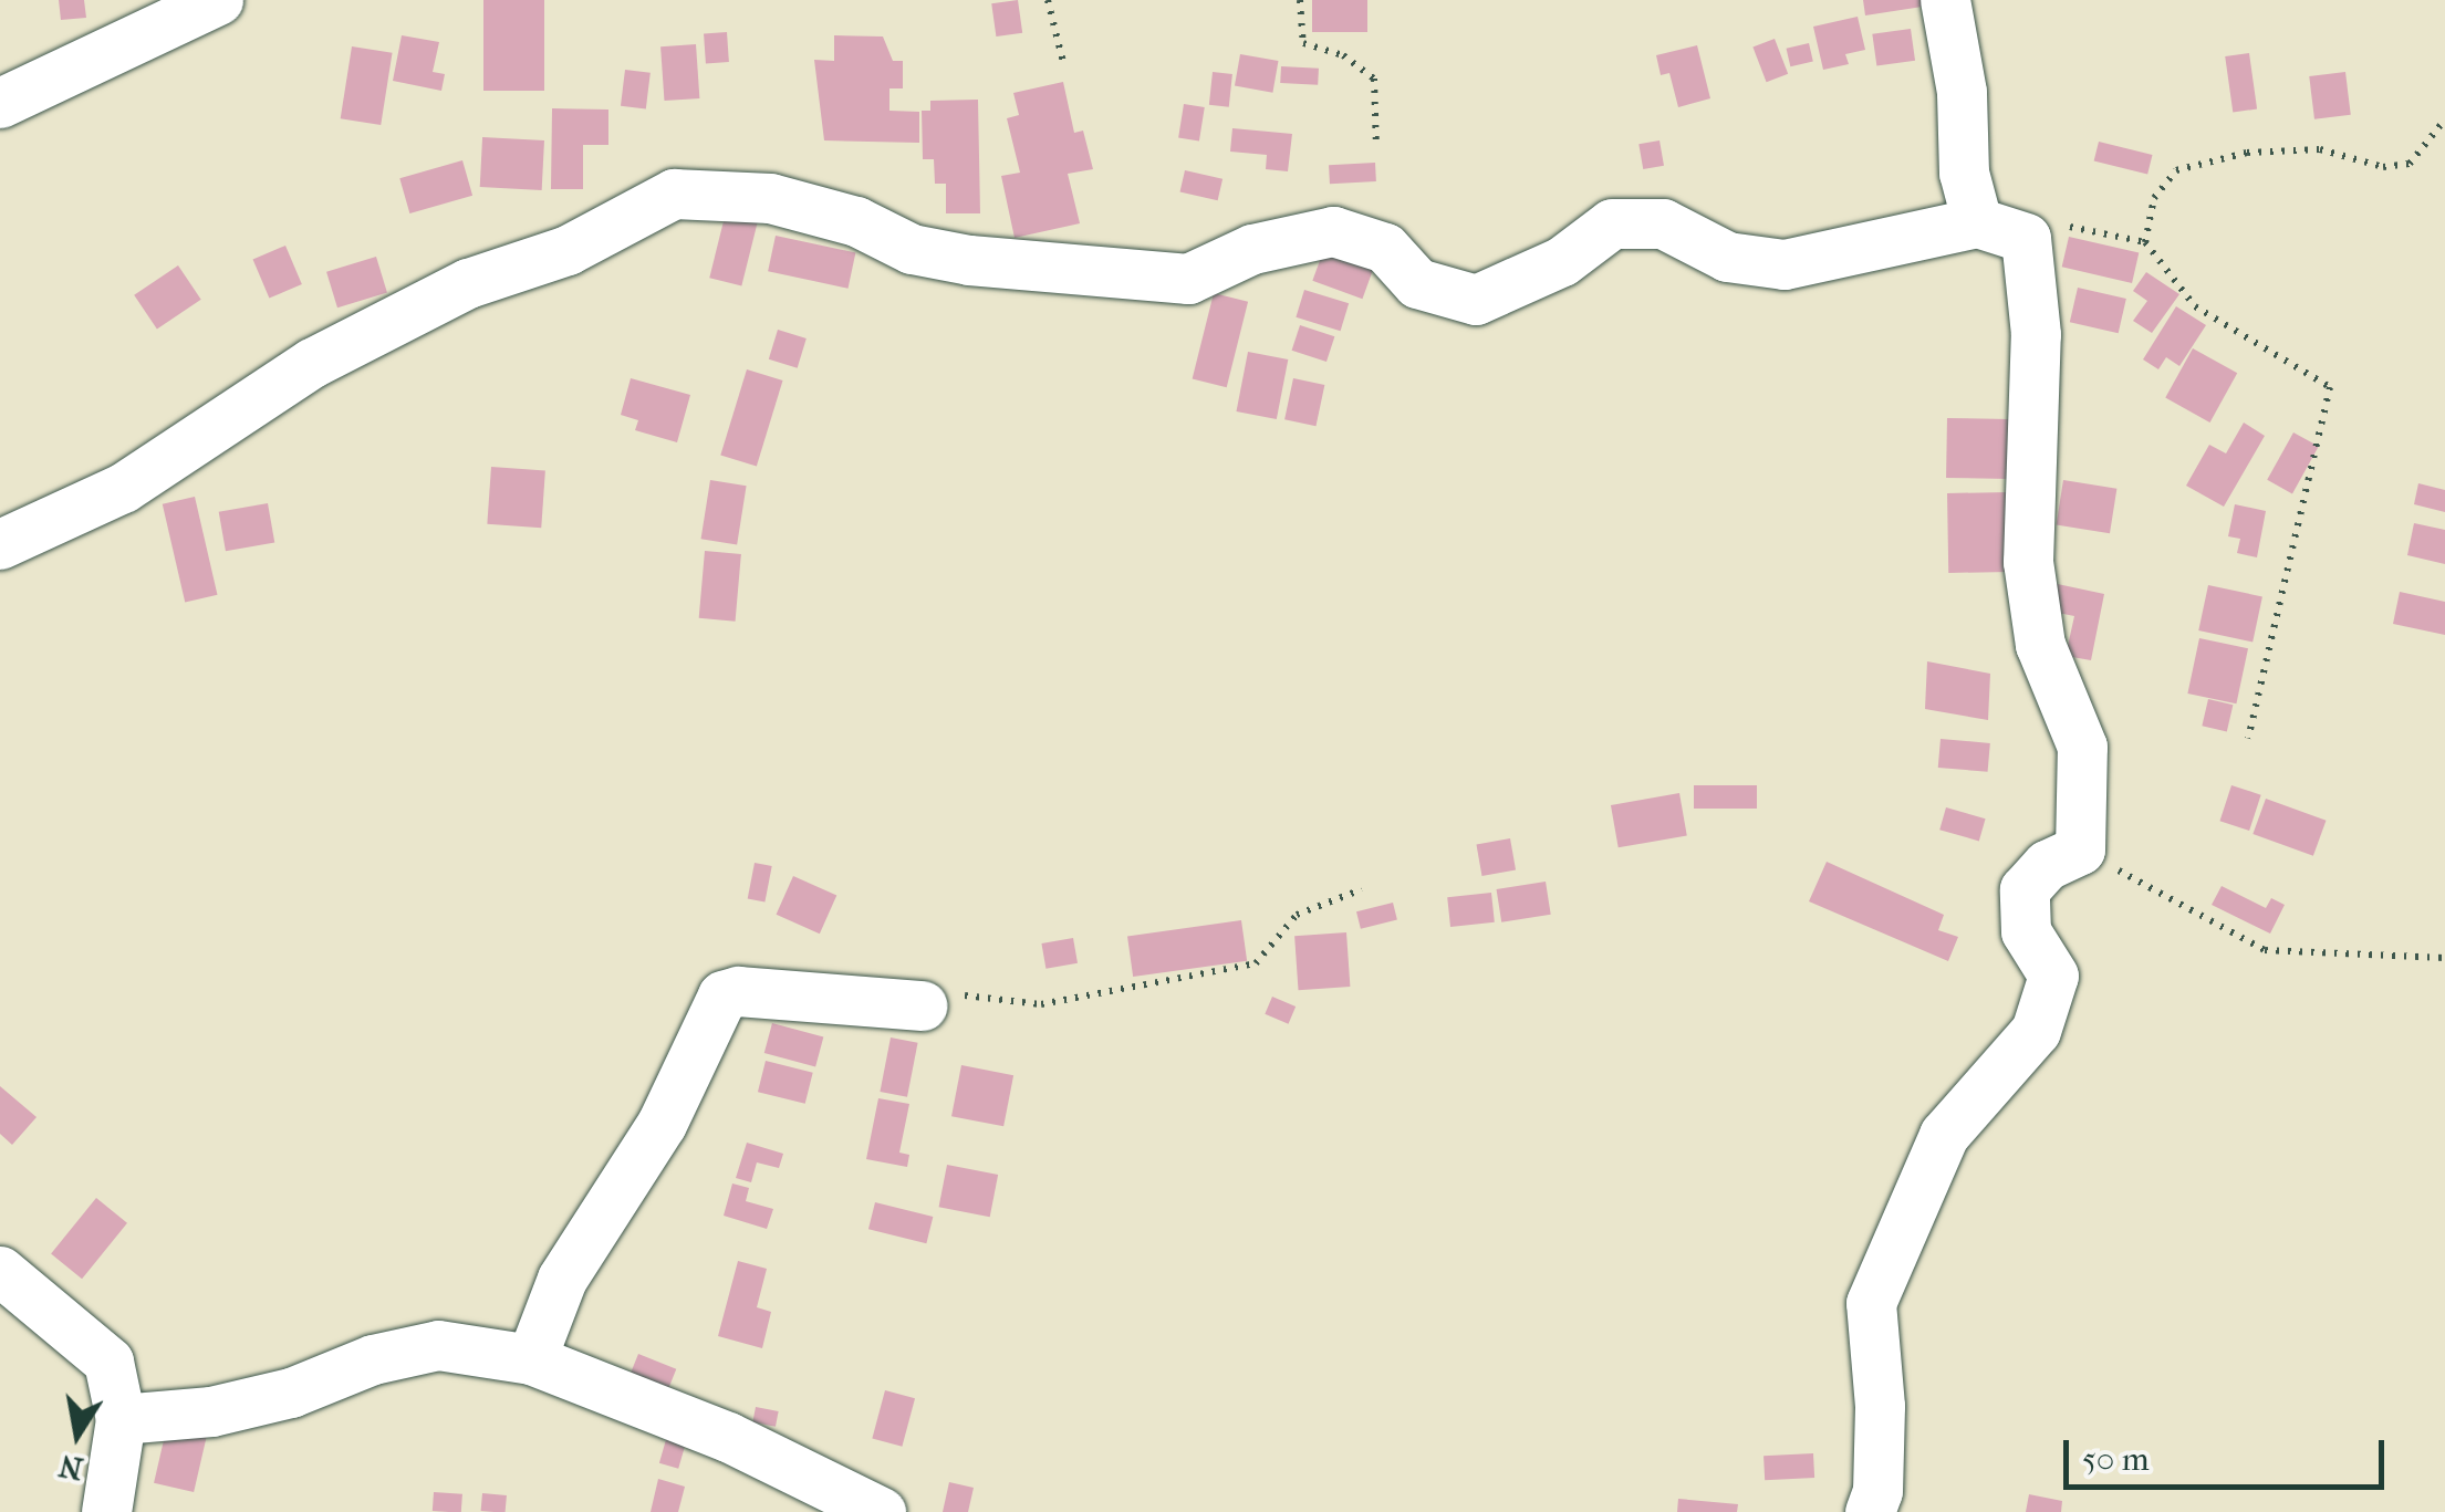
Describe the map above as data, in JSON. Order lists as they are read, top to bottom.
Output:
{
  "scale_bar": "50 m",
  "north": "bottom"
}
